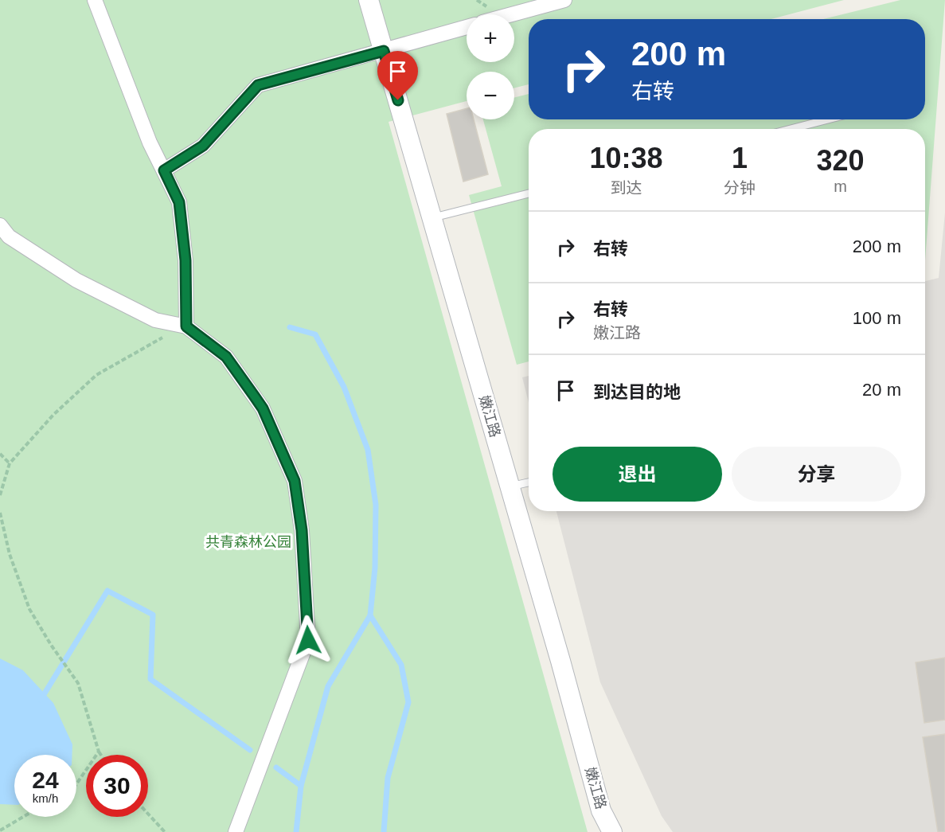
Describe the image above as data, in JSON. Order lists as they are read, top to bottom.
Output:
{
  "streets": {
    "street": ["嫩江路"]
  },
  "parks": ["共青森林公园"],
  "page": {
    "map_buttons": ["+", "−"],
    "turn": ["200 m", "右转"],
    "eta": [
      "10:38",
      "到达",
      "1",
      "分钟",
      "320",
      "m"
    ],
    "list": [
      {
        "name": "右转",
        "value": "200 m"
      },
      {
        "name": "右转",
        "note": "嫩江路",
        "value": "100 m"
      },
      {
        "name": "到达目的地",
        "value": "20 m"
      }
    ],
    "buttons": ["退出", "分享"],
    "speed": "24 km/h",
    "limit": "30"
  }
}
